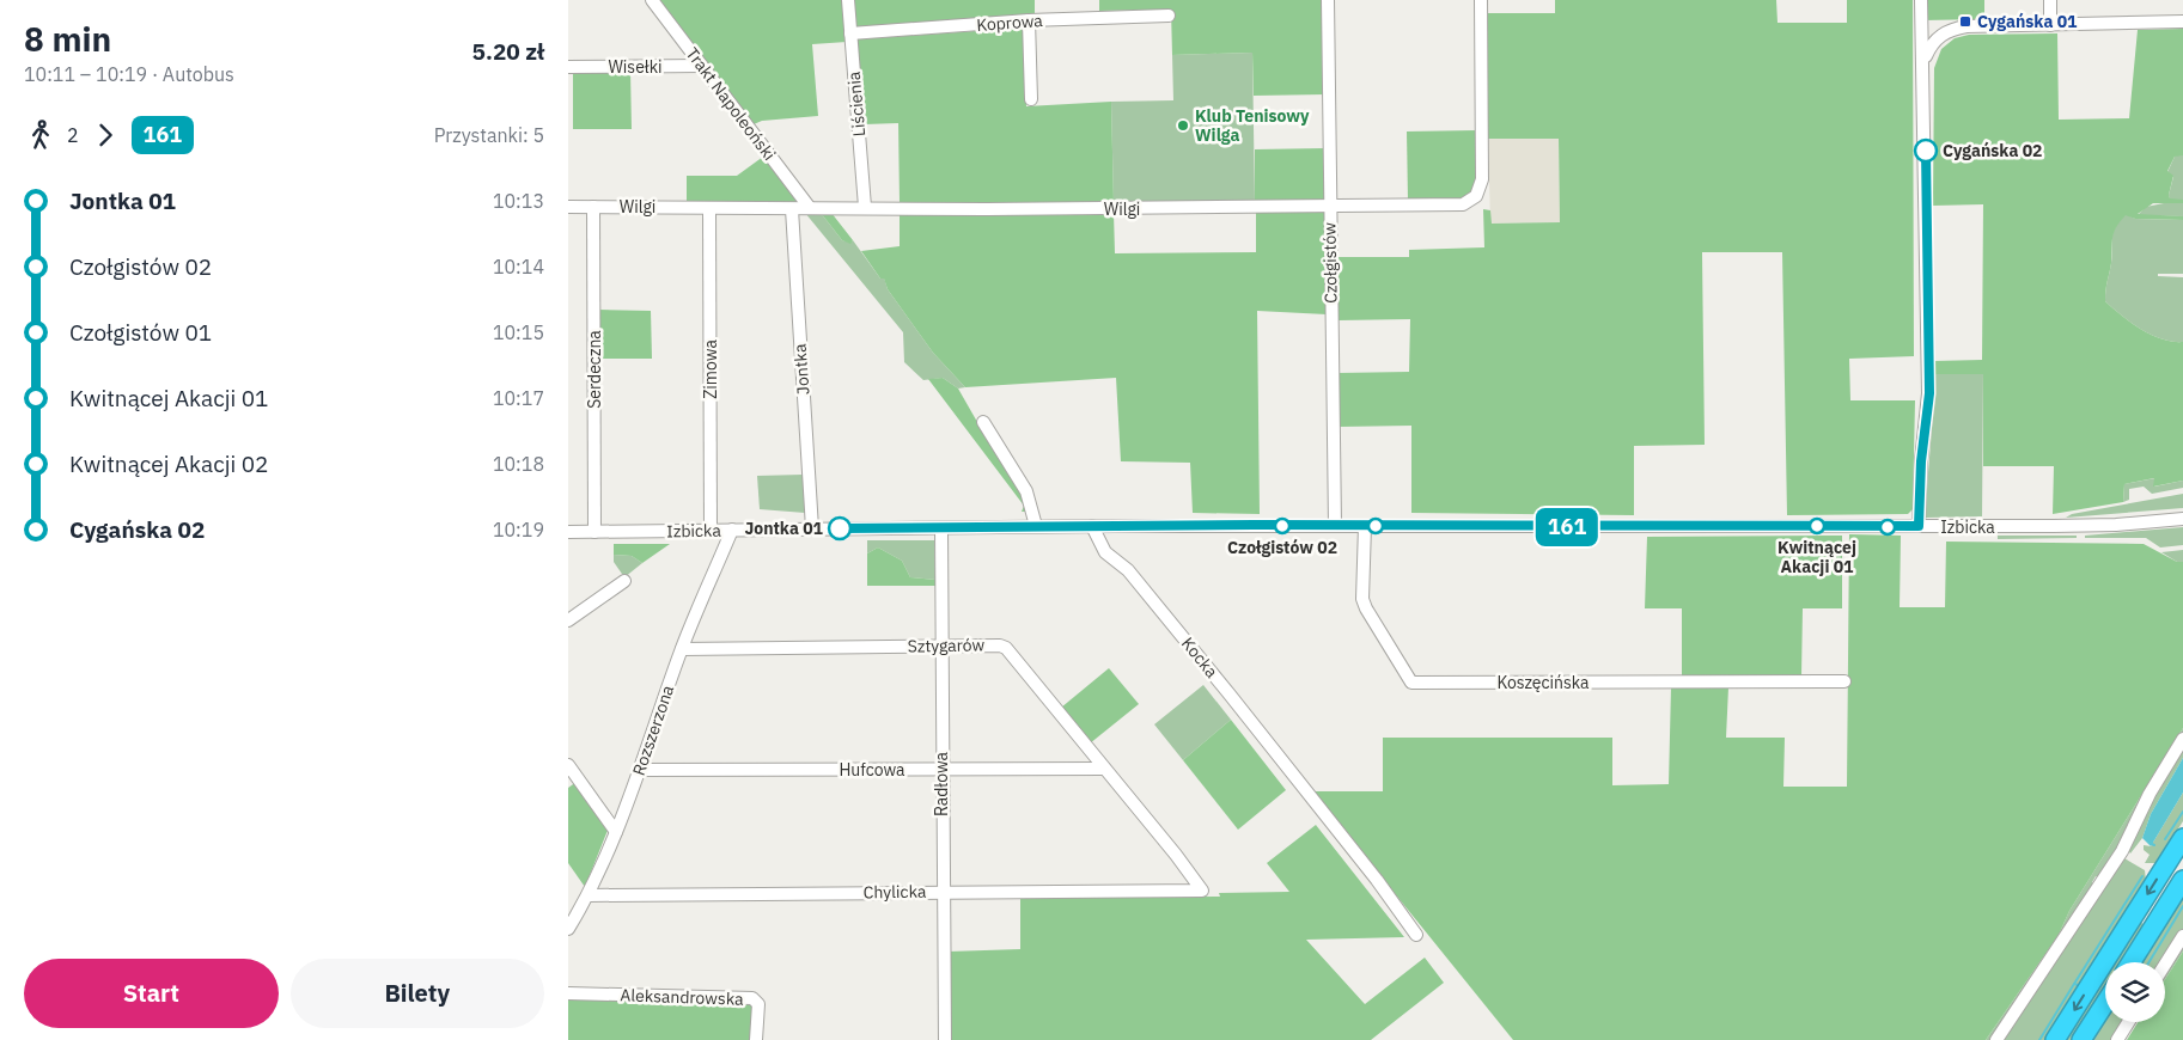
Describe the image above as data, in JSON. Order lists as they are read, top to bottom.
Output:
{
  "streets": {
    "street": [
      "Koprowa",
      "Wisełki",
      "Trakt Napoleoński",
      "Liścienia",
      "Wilgi",
      "Czołgistów",
      "Serdeczna",
      "Zimowa",
      "Jontka",
      "Izbicka",
      "Sztygarów",
      "Kocka",
      "Koszęcińska",
      "Rozszerzona",
      "Hufcowa",
      "Radłowa",
      "Chylicka",
      "Aleksandrowska"
    ]
  },
  "crossings": [
    ["Koprowa", "Liścienia"],
    ["Wisełki", "Trakt Napoleoński"],
    ["Trakt Napoleoński", "Wilgi"],
    ["Liścienia", "Wilgi"],
    ["Wilgi", "Czołgistów"],
    ["Wilgi", "Serdeczna"],
    ["Wilgi", "Zimowa"],
    ["Wilgi", "Jontka"],
    ["Czołgistów", "Izbicka"],
    ["Serdeczna", "Izbicka"],
    ["Zimowa", "Izbicka"],
    ["Jontka", "Izbicka"],
    ["Izbicka", "Kocka"],
    ["Izbicka", "Koszęcińska"],
    ["Izbicka", "Rozszerzona"],
    ["Izbicka", "Radłowa"],
    ["Sztygarów", "Rozszerzona"],
    ["Sztygarów", "Hufcowa"],
    ["Sztygarów", "Radłowa"],
    ["Sztygarów", "Chylicka"],
    ["Rozszerzona", "Hufcowa"],
    ["Rozszerzona", "Chylicka"],
    ["Hufcowa", "Radłowa"],
    ["Radłowa", "Chylicka"]
  ],
  "places": {
    "transit": ["Cygańska 01"],
    "other": [
      "Klub Tenisowy Wilga",
      "Cygańska 02",
      "Czołgistów 02",
      "Kwitnącej Akacji 01",
      "Jontka 01"
    ]
  },
  "lines": ["bus line 161"],
  "page": {
    "heading": ["8 min", "10:11 – 10:19 · Autobus", "5.20 zł"],
    "on_map": "161",
    "legs": ["2", "161", "Przystanki: 5"],
    "list": [
      {
        "name": "Jontka 01",
        "value": "10:13"
      },
      {
        "name": "Czołgistów 02",
        "value": "10:14"
      },
      {
        "name": "Czołgistów 01",
        "value": "10:15"
      },
      {
        "name": "Kwitnącej Akacji 01",
        "value": "10:17"
      },
      {
        "name": "Kwitnącej Akacji 02",
        "value": "10:18"
      },
      {
        "name": "Cygańska 02",
        "value": "10:19"
      }
    ],
    "buttons": ["Start", "Bilety"]
  }
}
